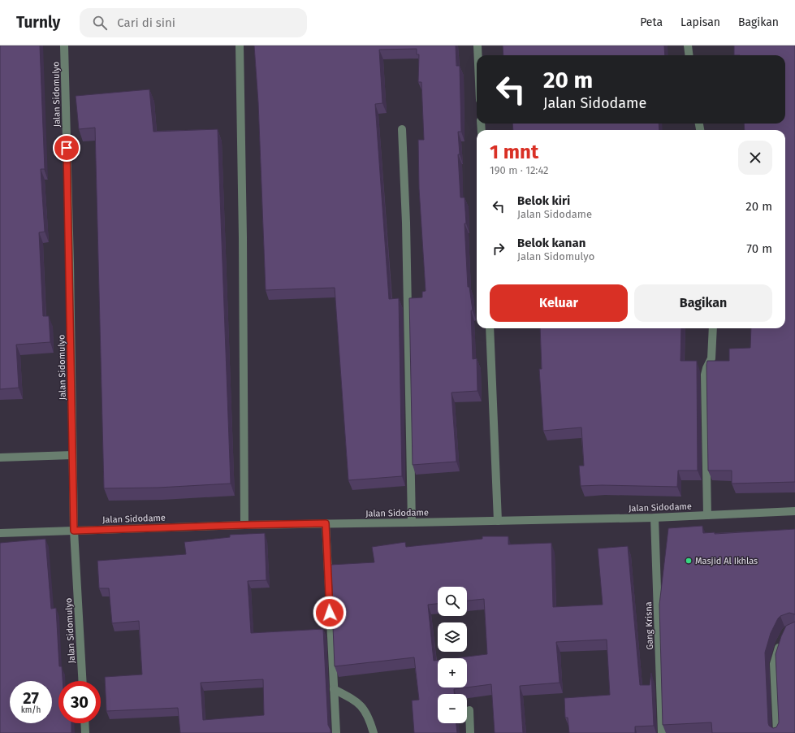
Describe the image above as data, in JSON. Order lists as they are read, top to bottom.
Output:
{
  "streets": {
    "street": ["Jalan Sidomulyo", "Jalan Sidodame", "Gang Krisna"]
  },
  "crossings": [
    ["Jalan Sidomulyo", "Jalan Sidodame"],
    ["Jalan Sidodame", "Gang Krisna"]
  ],
  "places": ["Masjid Al Ikhlas"],
  "page": {
    "header": "Turnly",
    "search": "Cari di sini",
    "nav": ["Peta", "Lapisan", "Bagikan"],
    "turn": ["20 m", "Jalan Sidodame"],
    "heading": ["1 mnt", "190 m · 12:42"],
    "list": [
      {
        "name": "Belok kiri",
        "note": "Jalan Sidodame",
        "value": "20 m"
      },
      {
        "name": "Belok kanan",
        "note": "Jalan Sidomulyo",
        "value": "70 m"
      }
    ],
    "buttons": ["Keluar", "Bagikan"],
    "map_buttons": ["+", "−"],
    "speed": "27 km/h",
    "limit": "30"
  }
}
